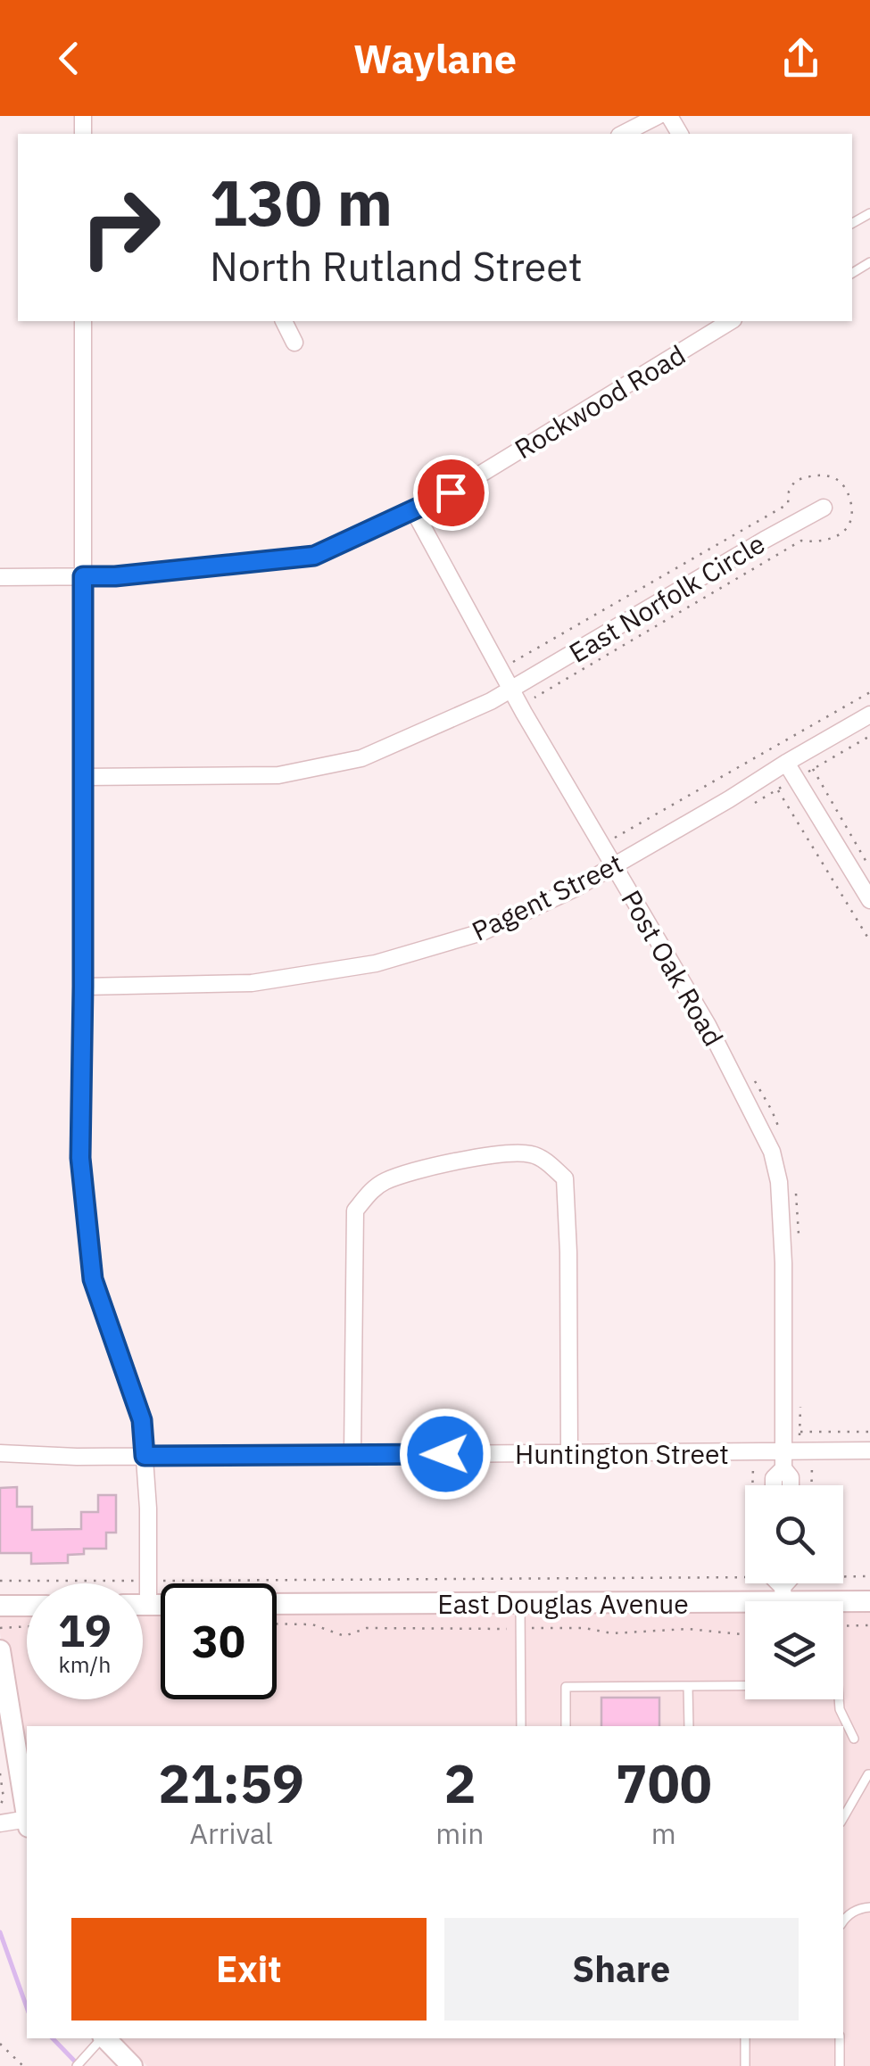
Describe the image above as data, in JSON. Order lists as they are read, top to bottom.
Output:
{
  "streets": {
    "street": [
      "Rockwood Road",
      "East Norfolk Circle",
      "Pagent Street",
      "Post Oak Road",
      "Huntington Street",
      "East Douglas Avenue"
    ]
  },
  "crossings": [
    ["Rockwood Road", "Post Oak Road"],
    ["East Norfolk Circle", "Post Oak Road"],
    ["Pagent Street", "Post Oak Road"],
    ["Post Oak Road", "Huntington Street"]
  ],
  "page": {
    "header": "Waylane",
    "turn": ["130 m", "North Rutland Street"],
    "speed": "19 km/h",
    "limit": "30",
    "eta": [
      "21:59",
      "Arrival",
      "2",
      "min",
      "700",
      "m"
    ],
    "buttons": ["Exit", "Share"]
  }
}
